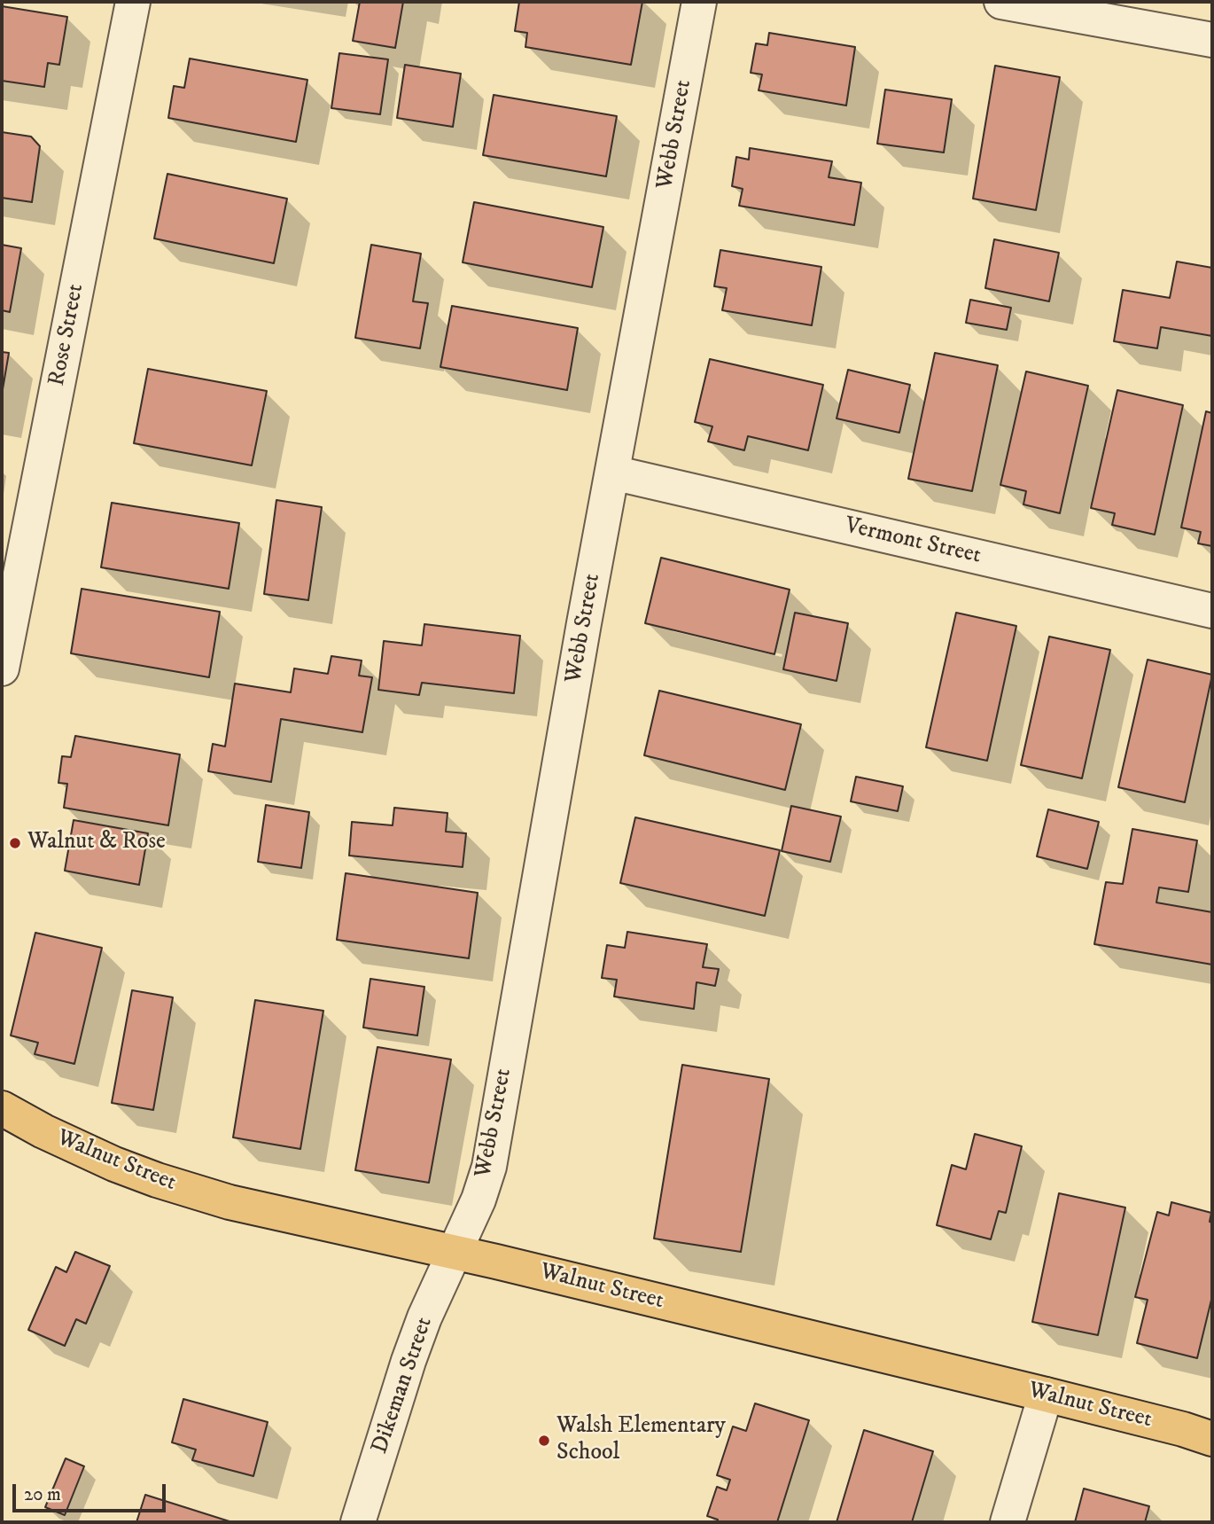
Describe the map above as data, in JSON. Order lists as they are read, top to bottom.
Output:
{
  "streets": {
    "main road": ["Walnut Street"],
    "street": [
      "Webb Street",
      "Rose Street",
      "Vermont Street",
      "Dikeman Street"
    ]
  },
  "crossings": [
    ["Webb Street", "Vermont Street"],
    ["Webb Street", "Walnut Street"],
    ["Webb Street", "Dikeman Street"],
    ["Walnut Street", "Dikeman Street"]
  ],
  "places": ["Walnut & Rose", "Walsh Elementary School"],
  "scale_bar": "20 m"
}
